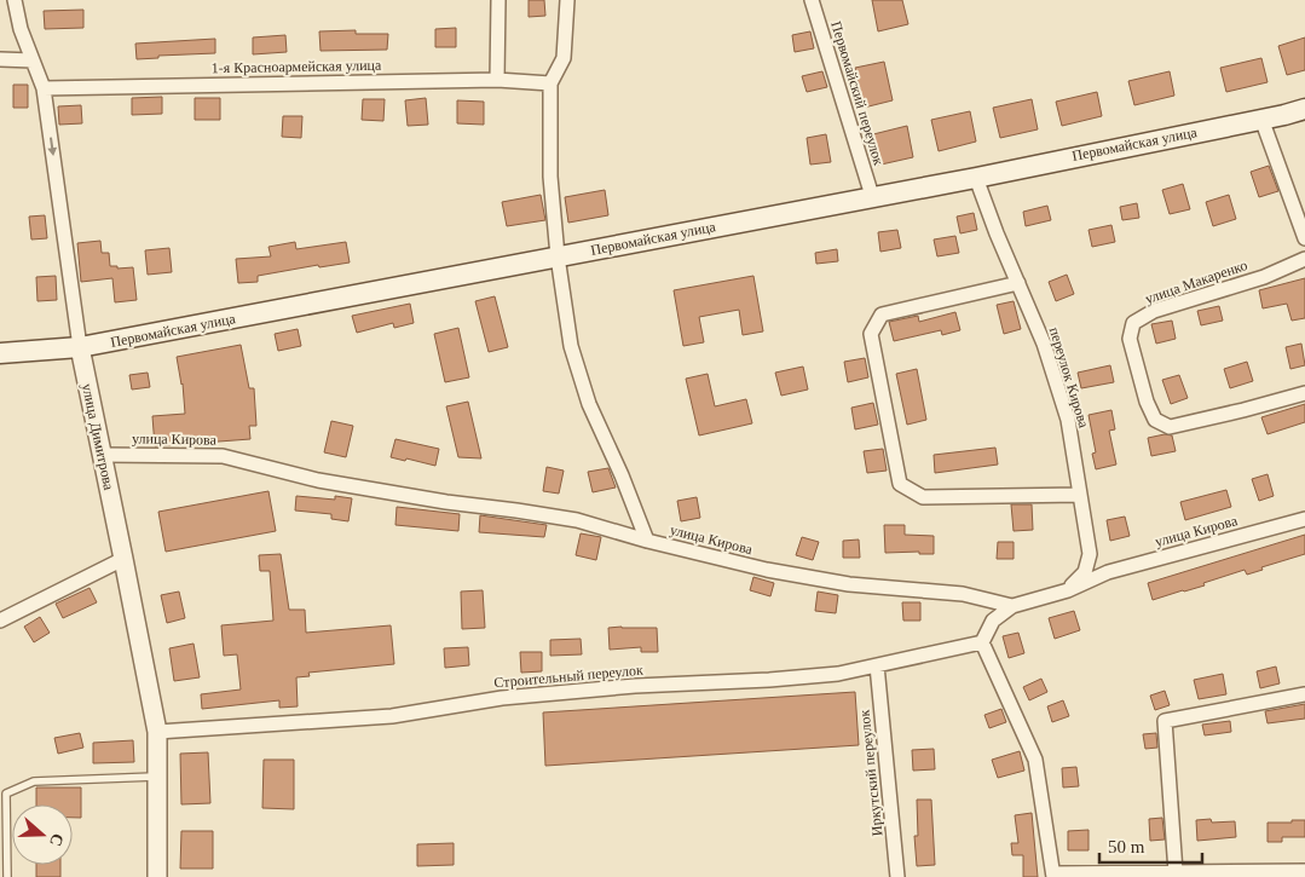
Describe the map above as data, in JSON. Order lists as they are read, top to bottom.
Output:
{
  "streets": {
    "main road": ["Первомайская улица"],
    "street": [
      "1-я Красноармейская улица",
      "Первомайский переулок",
      "улица Макаренко",
      "переулок Кирова",
      "улица Димитрова",
      "улица Кирова",
      "Строительный переулок",
      "Иркутский переулок"
    ]
  },
  "crossings": [
    ["1-я Красноармейская улица", "улица Димитрова"],
    ["Первомайский переулок", "Первомайская улица"],
    ["Первомайская улица", "переулок Кирова"],
    ["Первомайская улица", "улица Димитрова"],
    ["переулок Кирова", "улица Кирова"],
    ["улица Димитрова", "улица Кирова"],
    ["улица Димитрова", "Строительный переулок"],
    ["Строительный переулок", "Иркутский переулок"]
  ],
  "scale_bar": "50 m",
  "north": "right"
}
